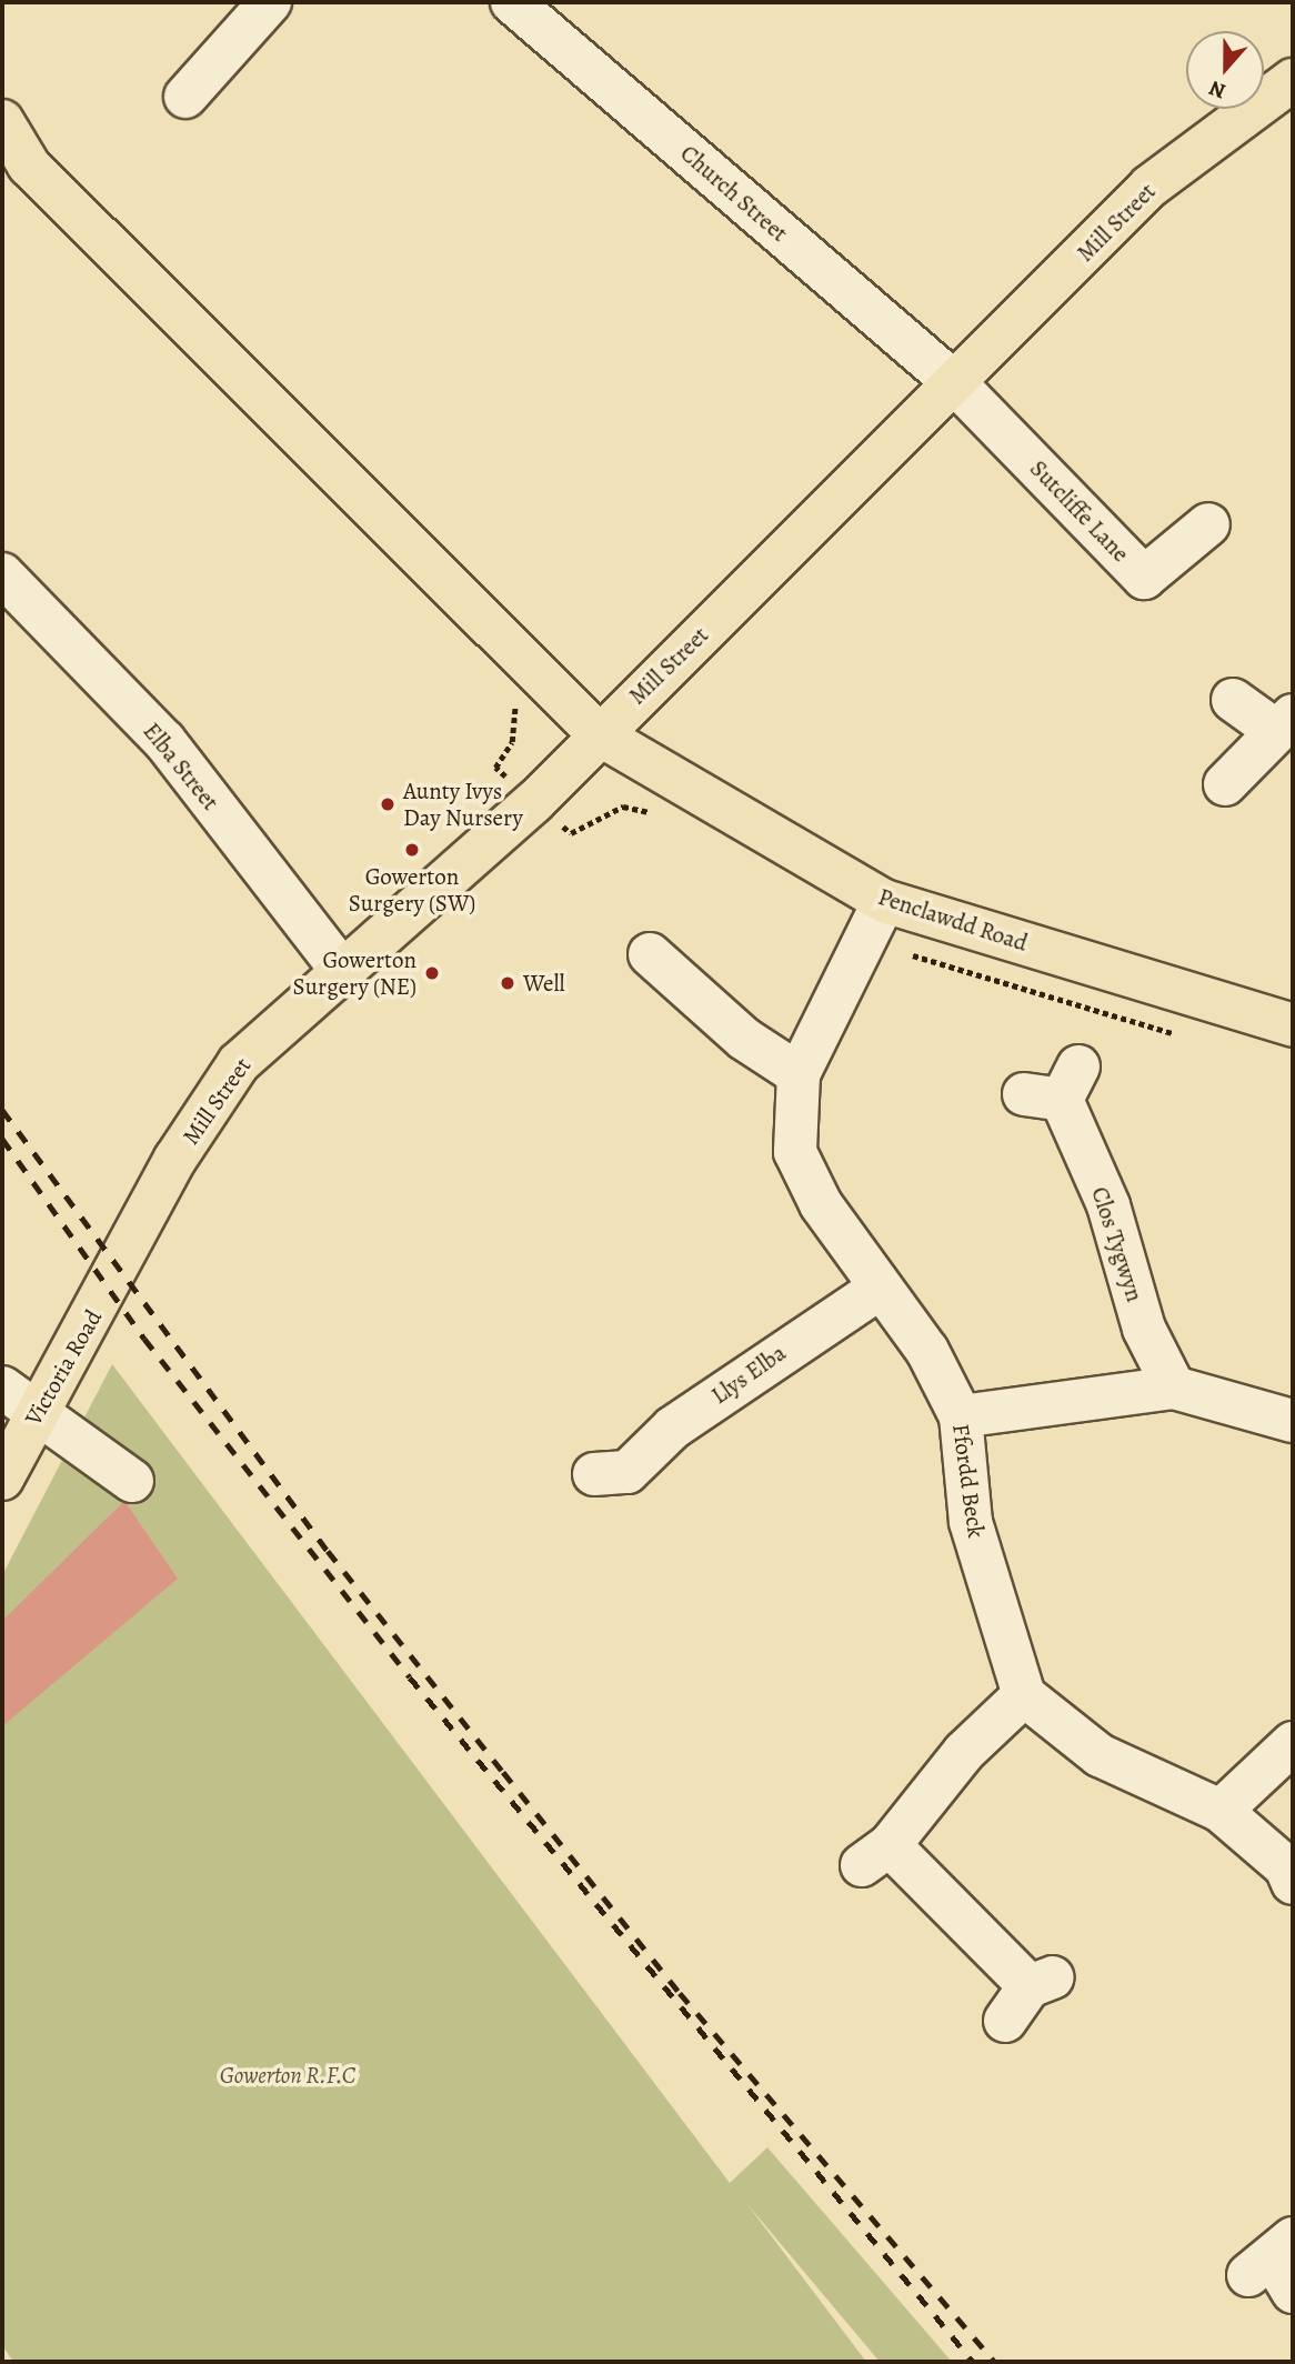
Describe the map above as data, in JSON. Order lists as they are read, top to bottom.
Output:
{
  "streets": {
    "main road": ["Mill Street", "Penclawdd Road", "Victoria Road"],
    "street": [
      "Church Street",
      "Sutcliffe Lane",
      "Elba Street",
      "Clos Tygwyn",
      "Llys Elba",
      "Ffordd Beck"
    ]
  },
  "crossings": [
    ["Church Street", "Mill Street"],
    ["Church Street", "Sutcliffe Lane"],
    ["Mill Street", "Sutcliffe Lane"],
    ["Mill Street", "Elba Street"],
    ["Mill Street", "Penclawdd Road"],
    ["Mill Street", "Victoria Road"],
    ["Penclawdd Road", "Ffordd Beck"],
    ["Llys Elba", "Ffordd Beck"]
  ],
  "parks": ["Gowerton R.F.C"],
  "places": [
    "Aunty Ivys Day Nursery",
    "Gowerton Surgery (SW)",
    "Gowerton Surgery (NE)",
    "Well"
  ],
  "north": "bottom"
}
